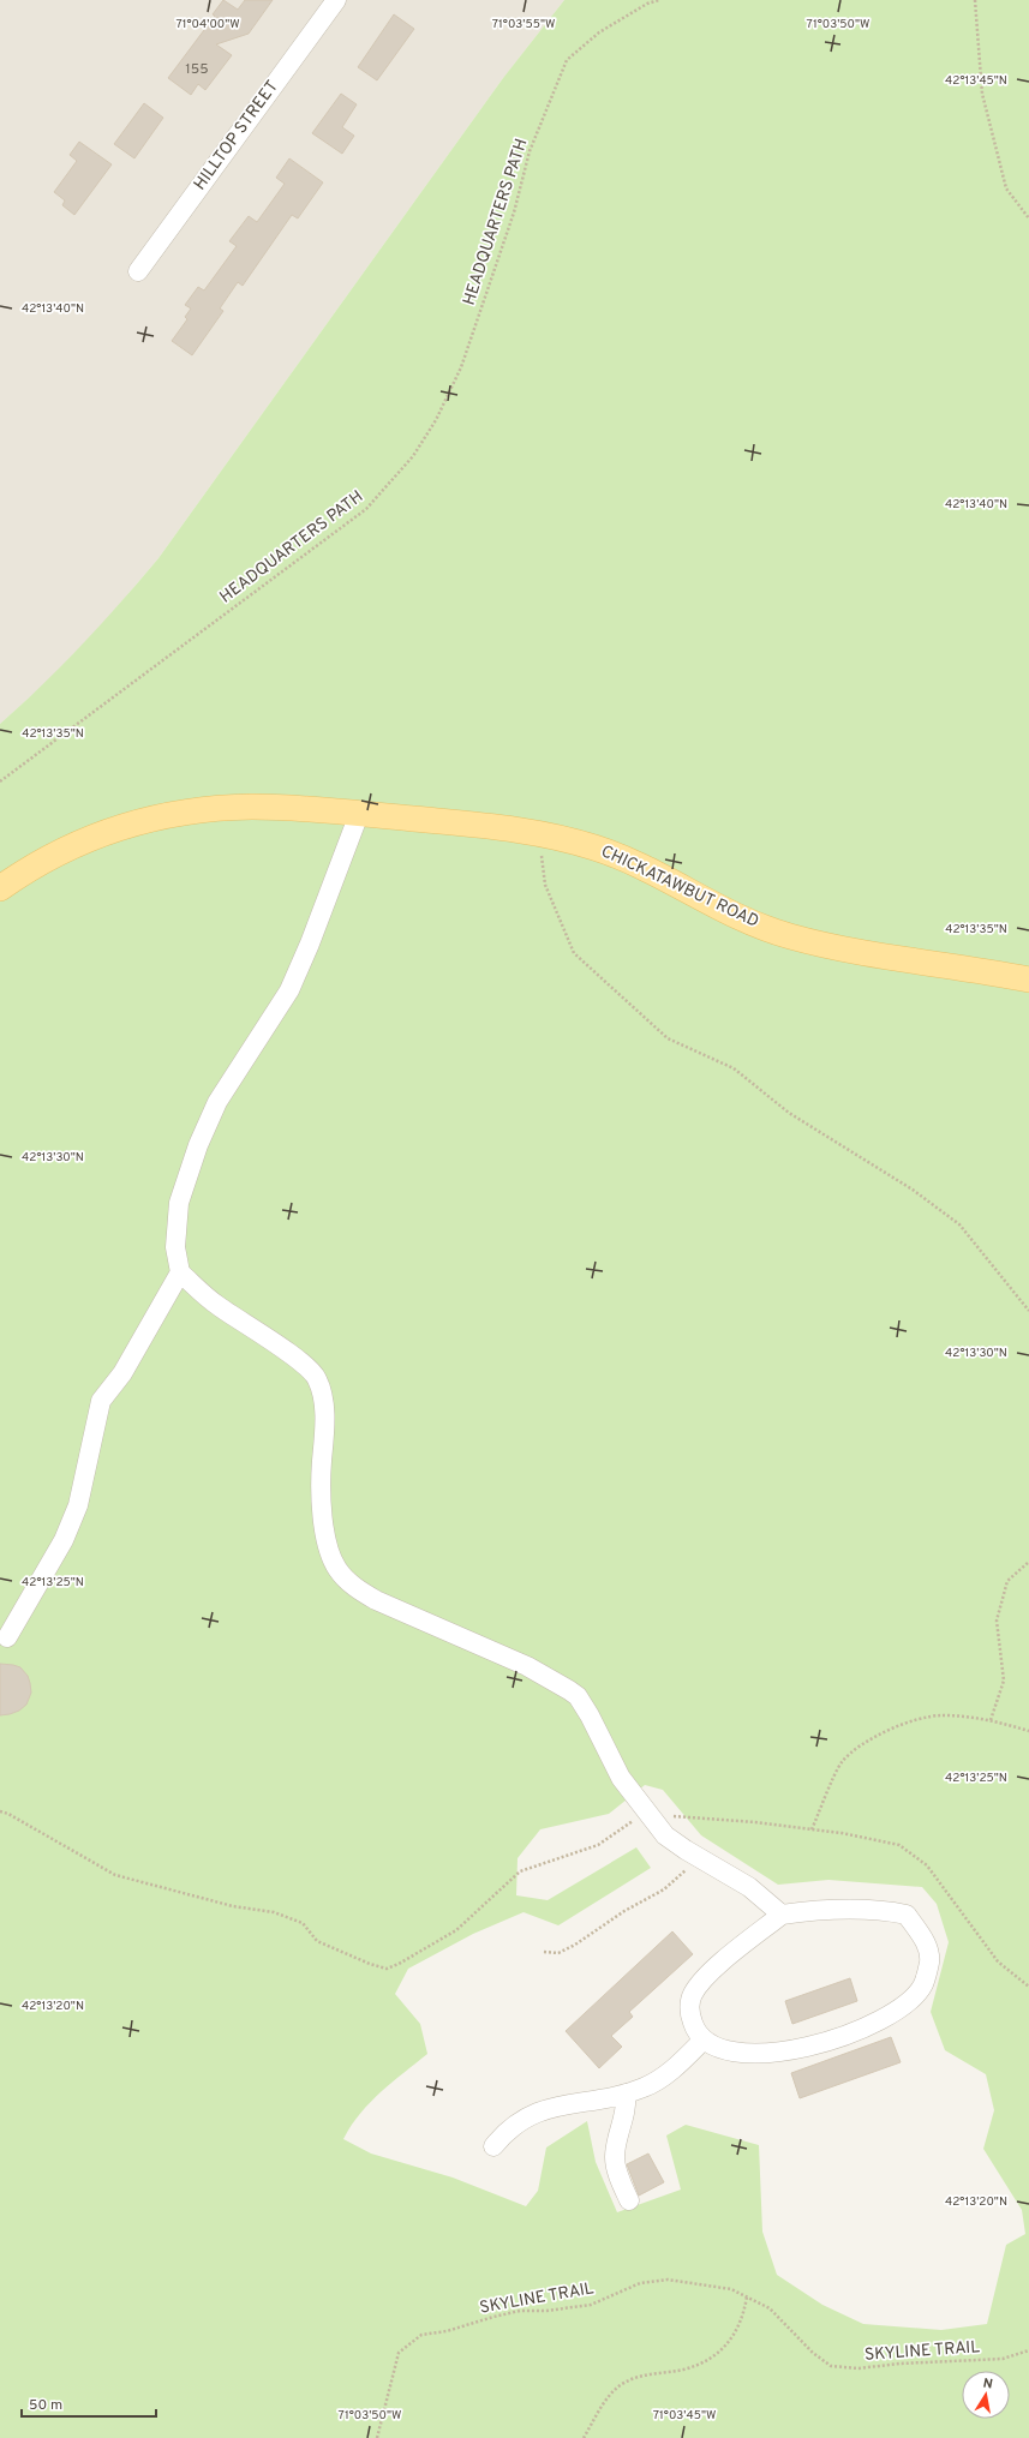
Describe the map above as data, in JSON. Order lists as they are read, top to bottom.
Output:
{
  "streets": {
    "main road": ["CHICKATAWBUT ROAD"],
    "street": ["HILLTOP STREET"],
    "path": ["HEADQUARTERS PATH", "SKYLINE TRAIL"]
  },
  "house_numbers": ["155"],
  "scale_bar": "50 m",
  "north": "top",
  "coordinates": [
    "71°04'00\"W",
    "71°03'55\"W",
    "71°03'50\"W",
    "42°13'45\"N",
    "42°13'40\"N",
    "42°13'35\"N",
    "42°13'30\"N",
    "42°13'25\"N",
    "42°13'20\"N",
    "71°03'45\"W"
  ]
}
